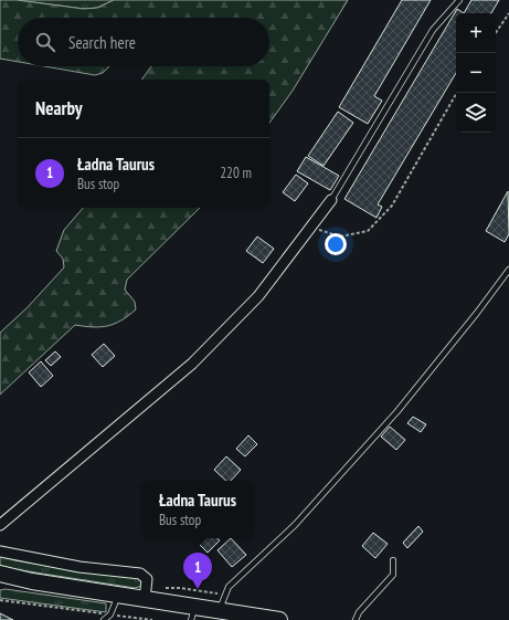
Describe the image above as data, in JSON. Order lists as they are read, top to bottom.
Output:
{
  "page": {
    "map_buttons": ["+", "−"],
    "search": "Search here",
    "heading": "Nearby",
    "list": [
      {
        "mark": "1",
        "name": "Ładna Taurus",
        "note": "Bus stop",
        "value": "220 m"
      }
    ],
    "popup": ["Ładna Taurus", "Bus stop"],
    "pins": "1"
  }
}
